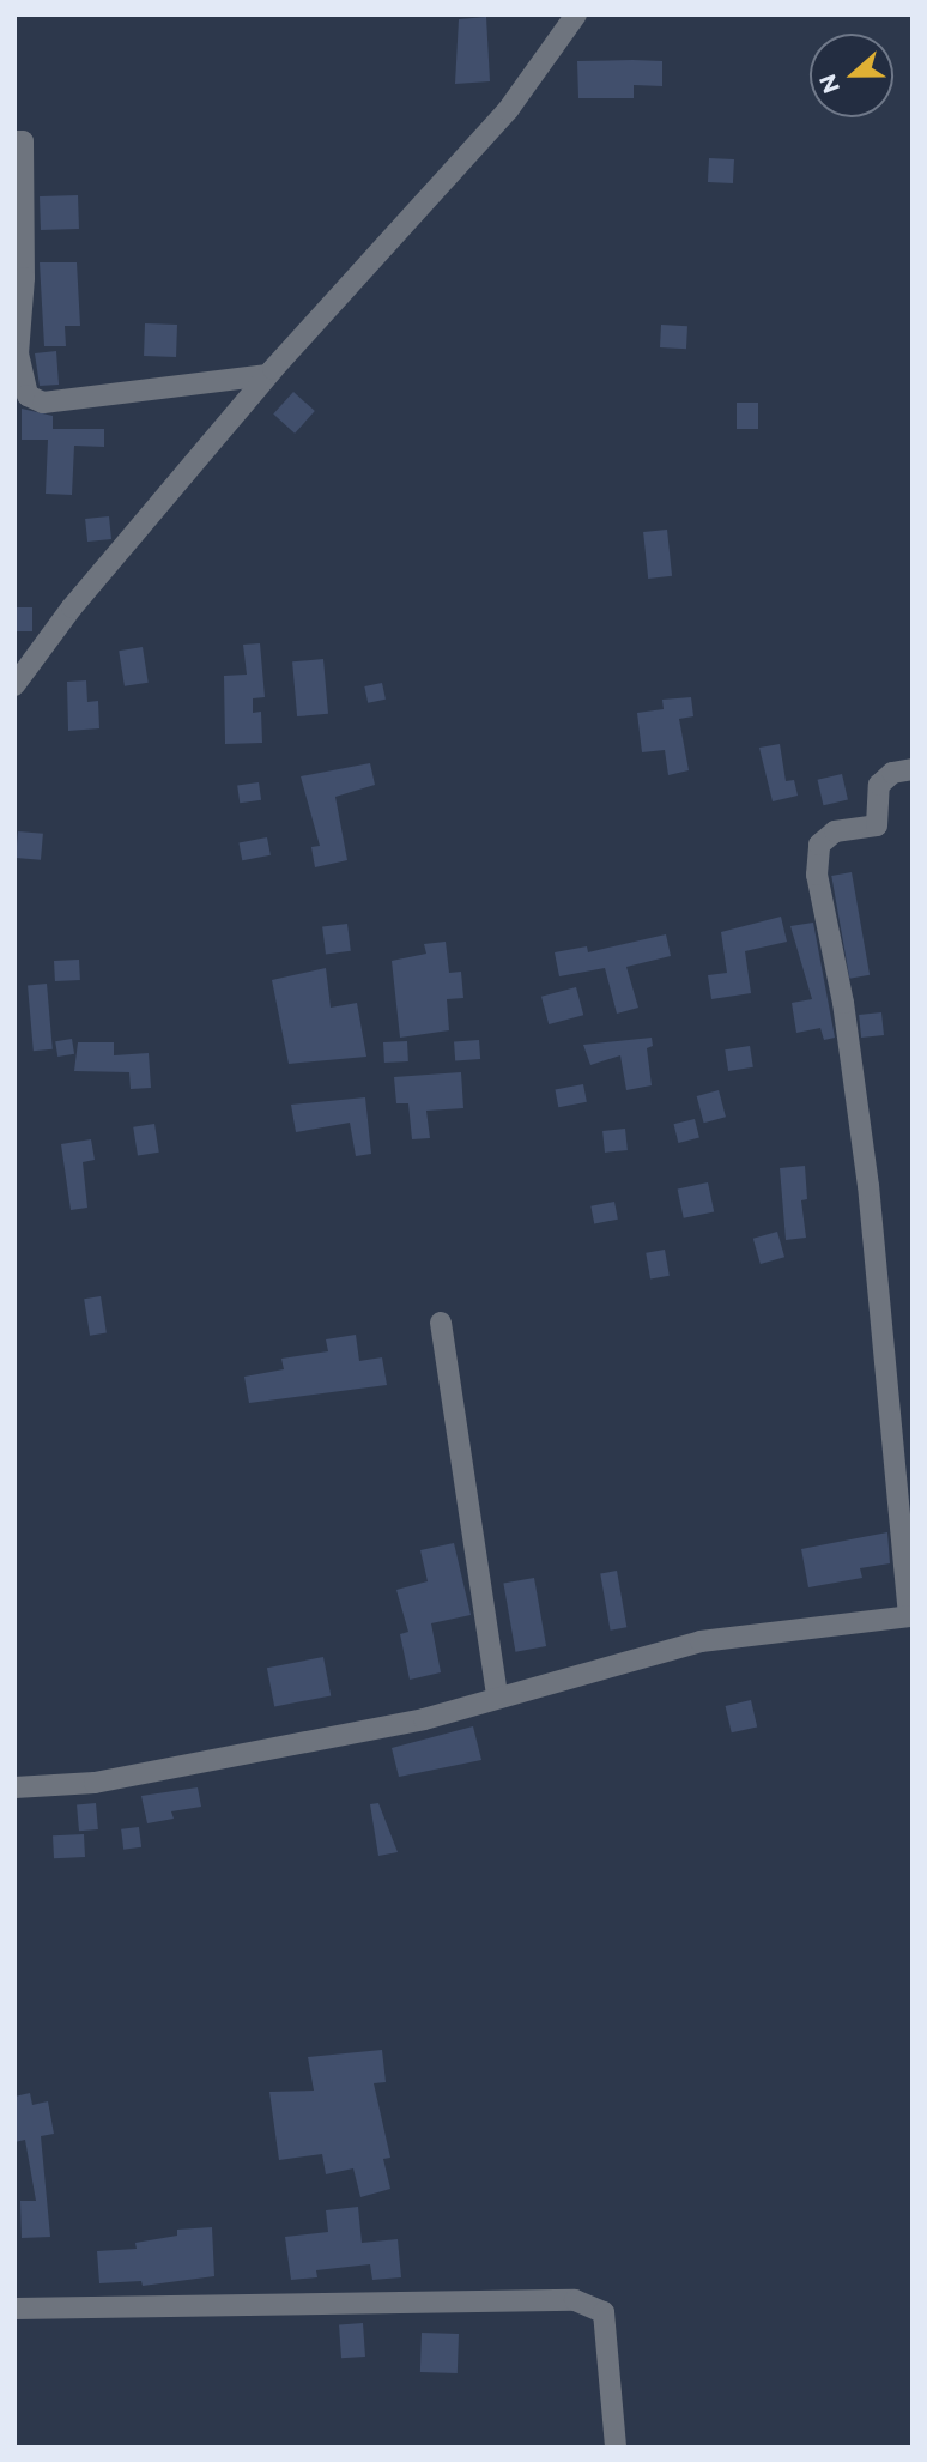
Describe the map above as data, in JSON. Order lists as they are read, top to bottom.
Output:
{
  "north": "left"
}
